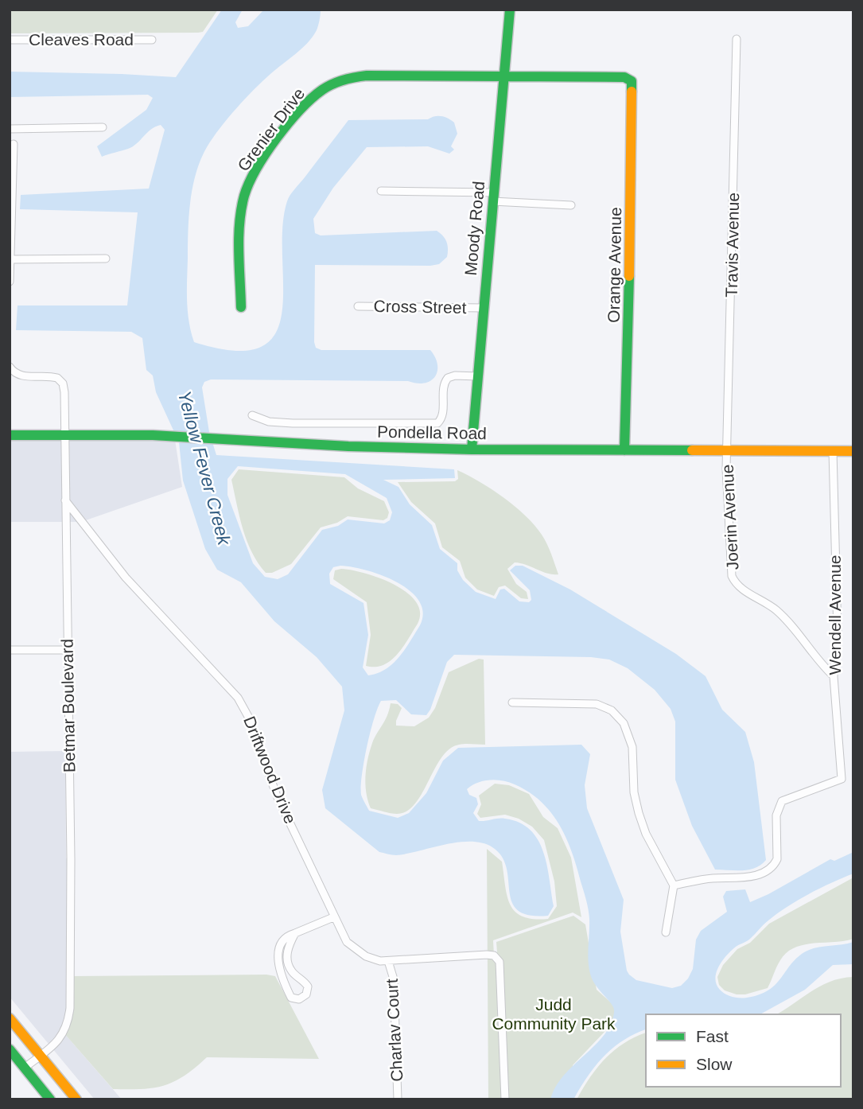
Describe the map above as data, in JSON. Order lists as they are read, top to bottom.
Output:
{
  "streets": {
    "street": [
      "Cleaves Road",
      "Grenier Drive",
      "Moody Road",
      "Travis Avenue",
      "Orange Avenue",
      "Cross Street",
      "Pondella Road",
      "Joerin Avenue",
      "Wendell Avenue",
      "Betmar Boulevard",
      "Driftwood Drive",
      "Charlav Court"
    ]
  },
  "crossings": [
    ["Grenier Drive", "Moody Road"],
    ["Grenier Drive", "Orange Avenue"],
    ["Moody Road", "Cross Street"],
    ["Moody Road", "Pondella Road"],
    ["Travis Avenue", "Pondella Road"],
    ["Travis Avenue", "Joerin Avenue"],
    ["Orange Avenue", "Pondella Road"],
    ["Pondella Road", "Joerin Avenue"],
    ["Pondella Road", "Wendell Avenue"],
    ["Pondella Road", "Betmar Boulevard"],
    ["Joerin Avenue", "Wendell Avenue"],
    ["Betmar Boulevard", "Driftwood Drive"],
    ["Driftwood Drive", "Charlav Court"]
  ],
  "water": ["Yellow Fever Creek"],
  "parks": ["Judd Community Park"],
  "legend": ["Fast", "Slow"]
}
